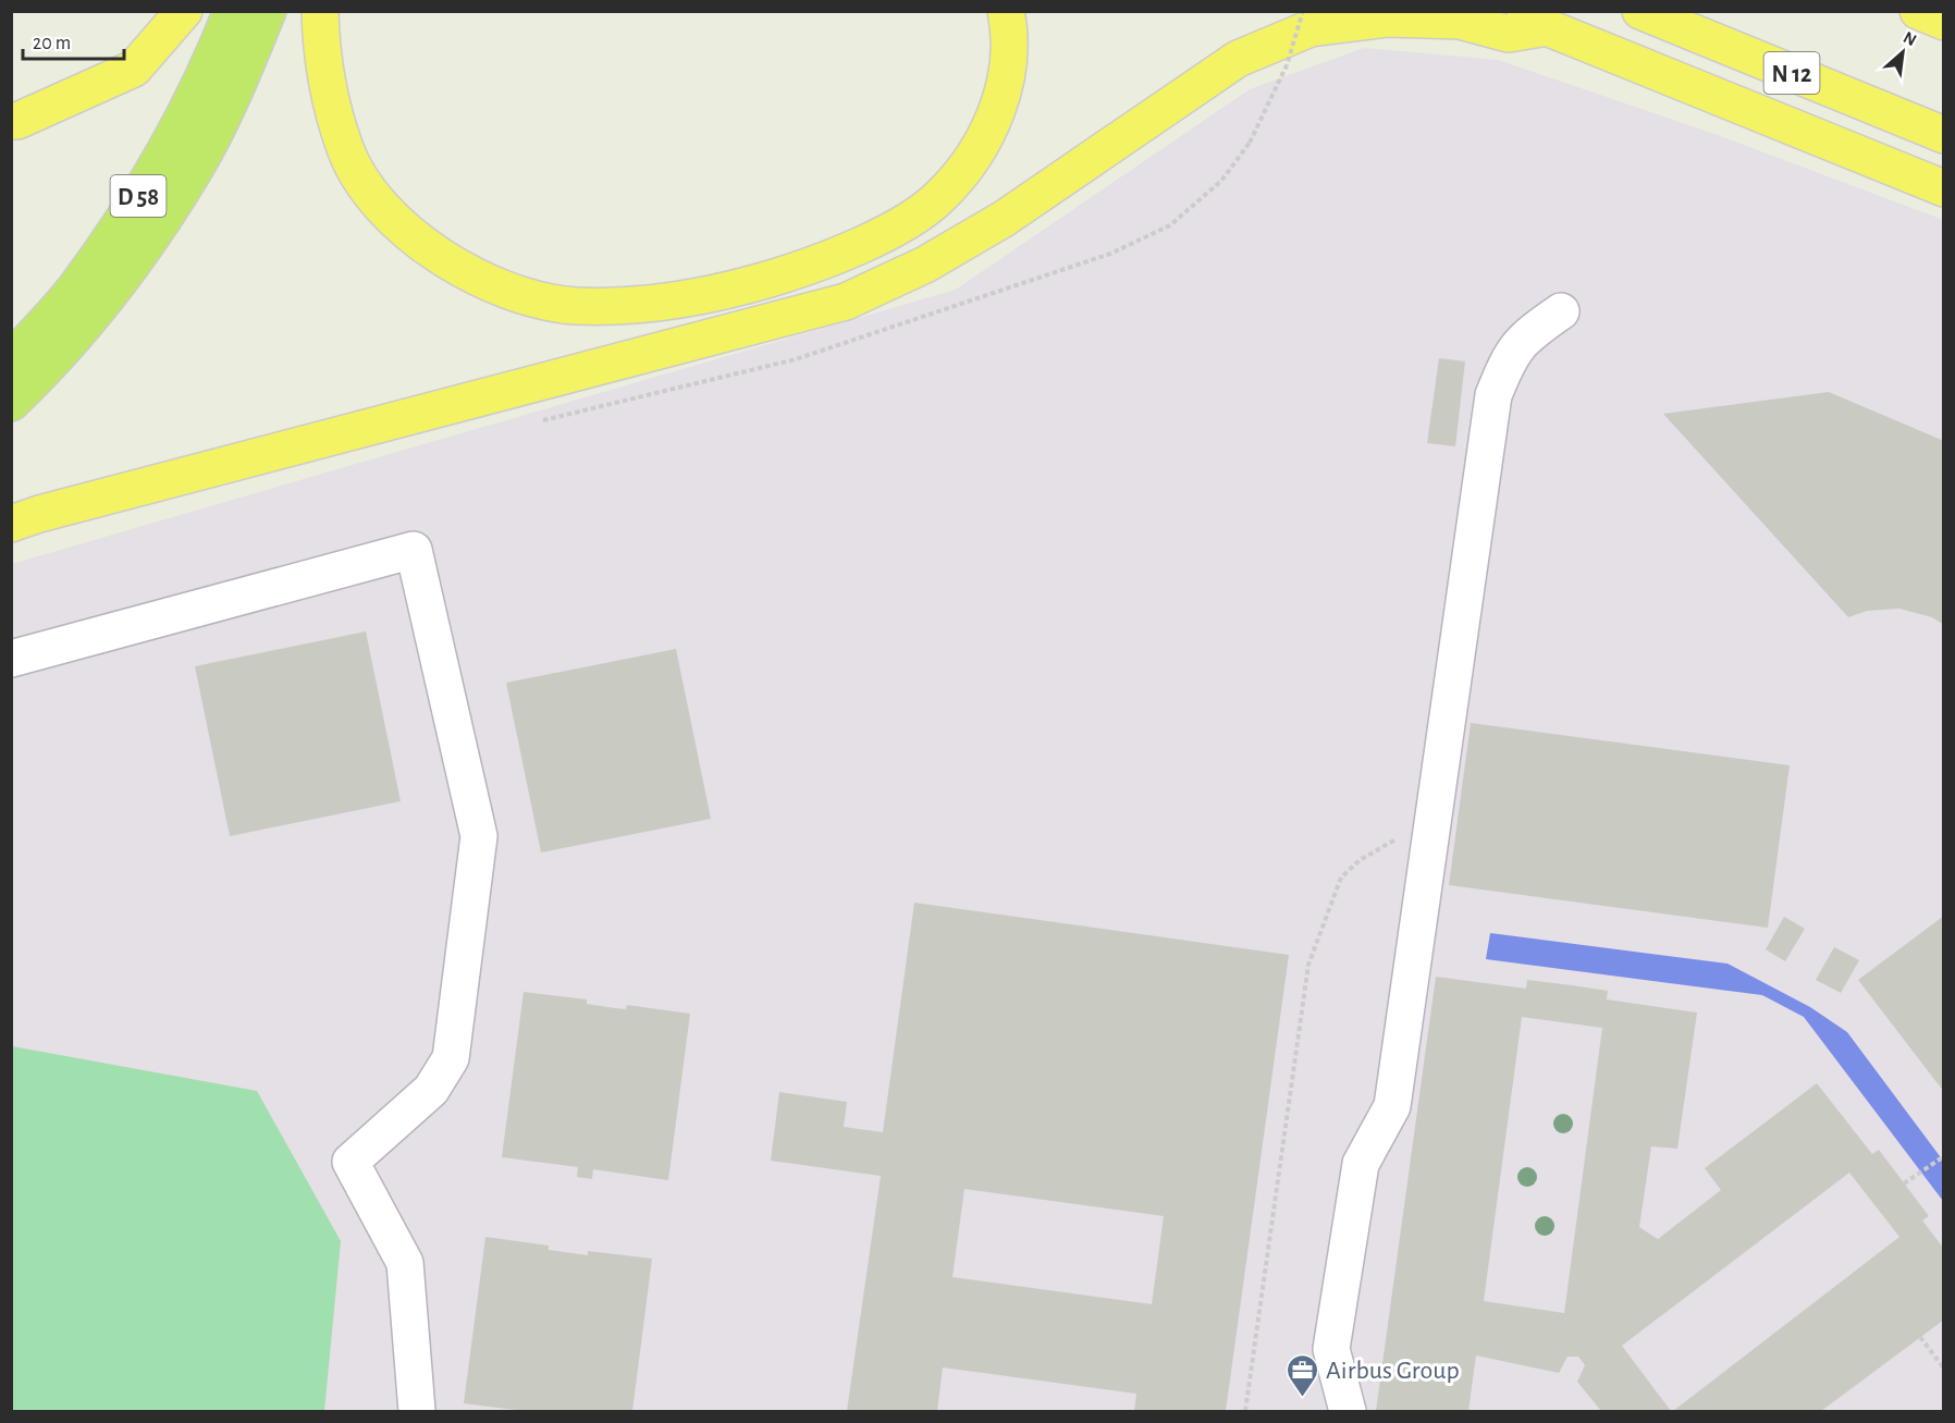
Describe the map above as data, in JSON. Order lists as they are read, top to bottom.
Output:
{
  "streets": {
    "highway": ["N 12"],
    "main road": ["D 58"]
  },
  "places": {
    "office": ["Airbus Group"]
  },
  "scale_bar": "20 m",
  "north": "top right"
}
